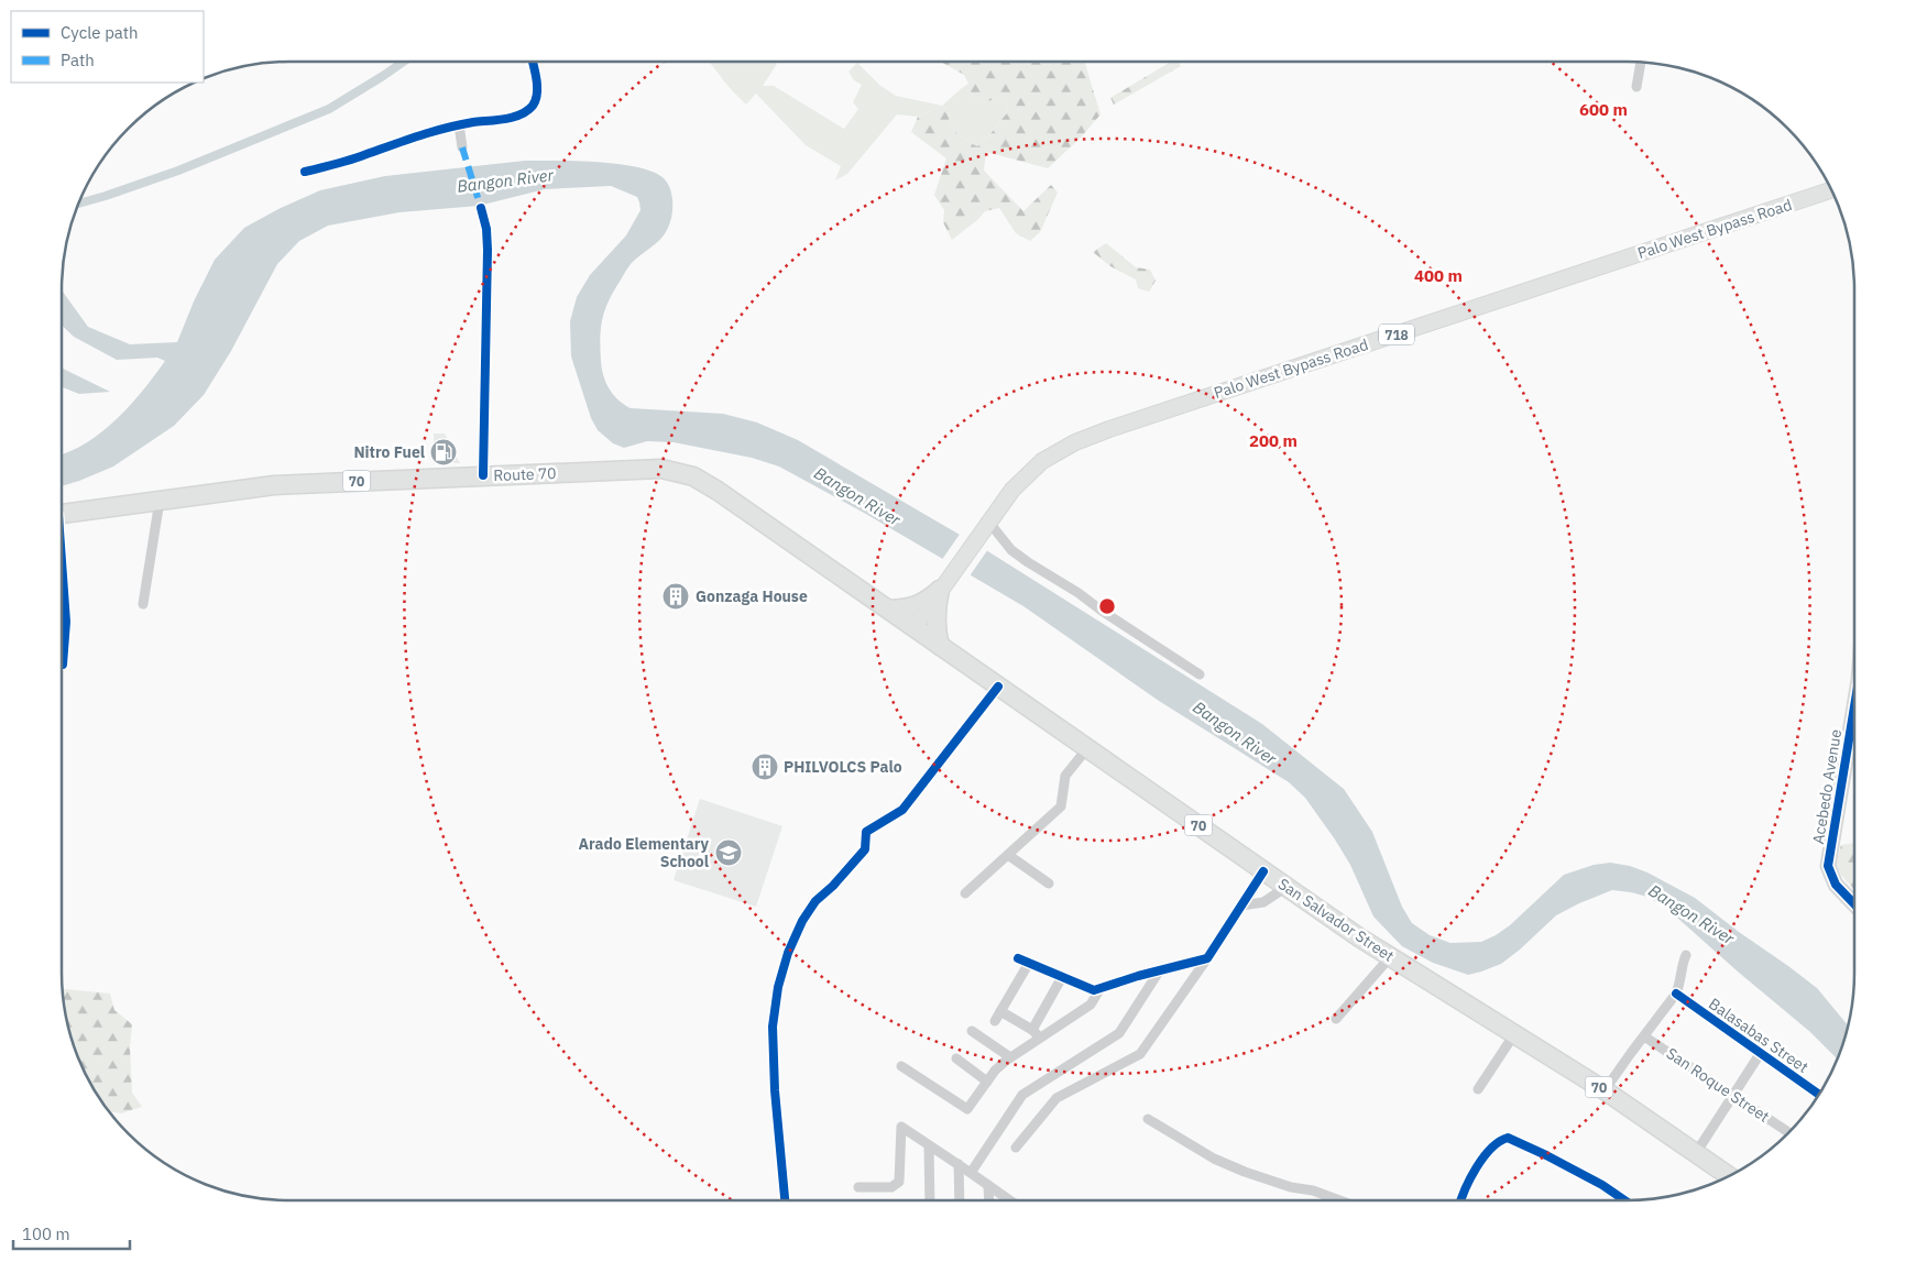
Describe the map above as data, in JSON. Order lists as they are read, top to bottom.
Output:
{
  "streets": {
    "highway": ["Route 70", "70", "San Salvador Street"],
    "main road": ["Palo West Bypass Road", "718"],
    "street": ["Acebedo Avenue", "Balasabas Street", "San Roque Street"]
  },
  "crossings": [
    ["Palo West Bypass Road", "San Salvador Street"],
    ["Route 70", "San Salvador Street"]
  ],
  "water": ["Bangon River"],
  "places": {
    "fuel station": ["Nitro Fuel"],
    "building": ["Gonzaga House", "PHILVOLCS Palo"],
    "school or university": ["Arado Elementary School"]
  },
  "legend": ["Cycle path", "Path"],
  "scale_bar": "100 m",
  "rings": ["600 m", "400 m", "200 m"]
}
